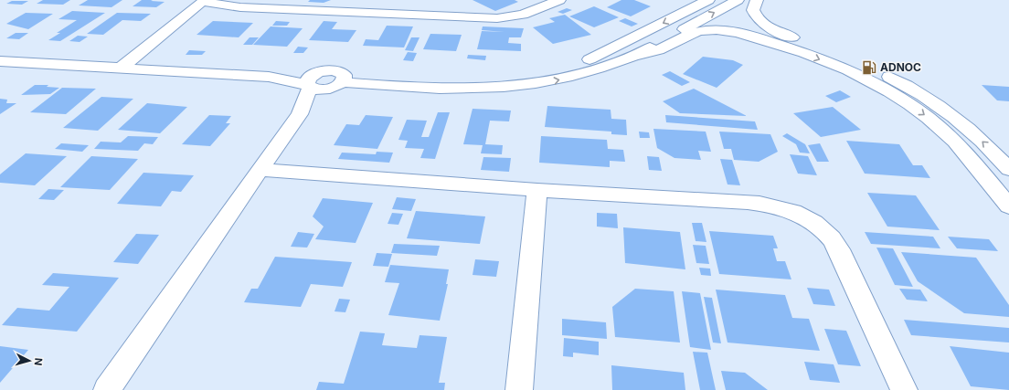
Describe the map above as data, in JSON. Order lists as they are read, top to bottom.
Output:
{
  "places": {
    "fuel station": ["ADNOC"]
  },
  "north": "right"
}
